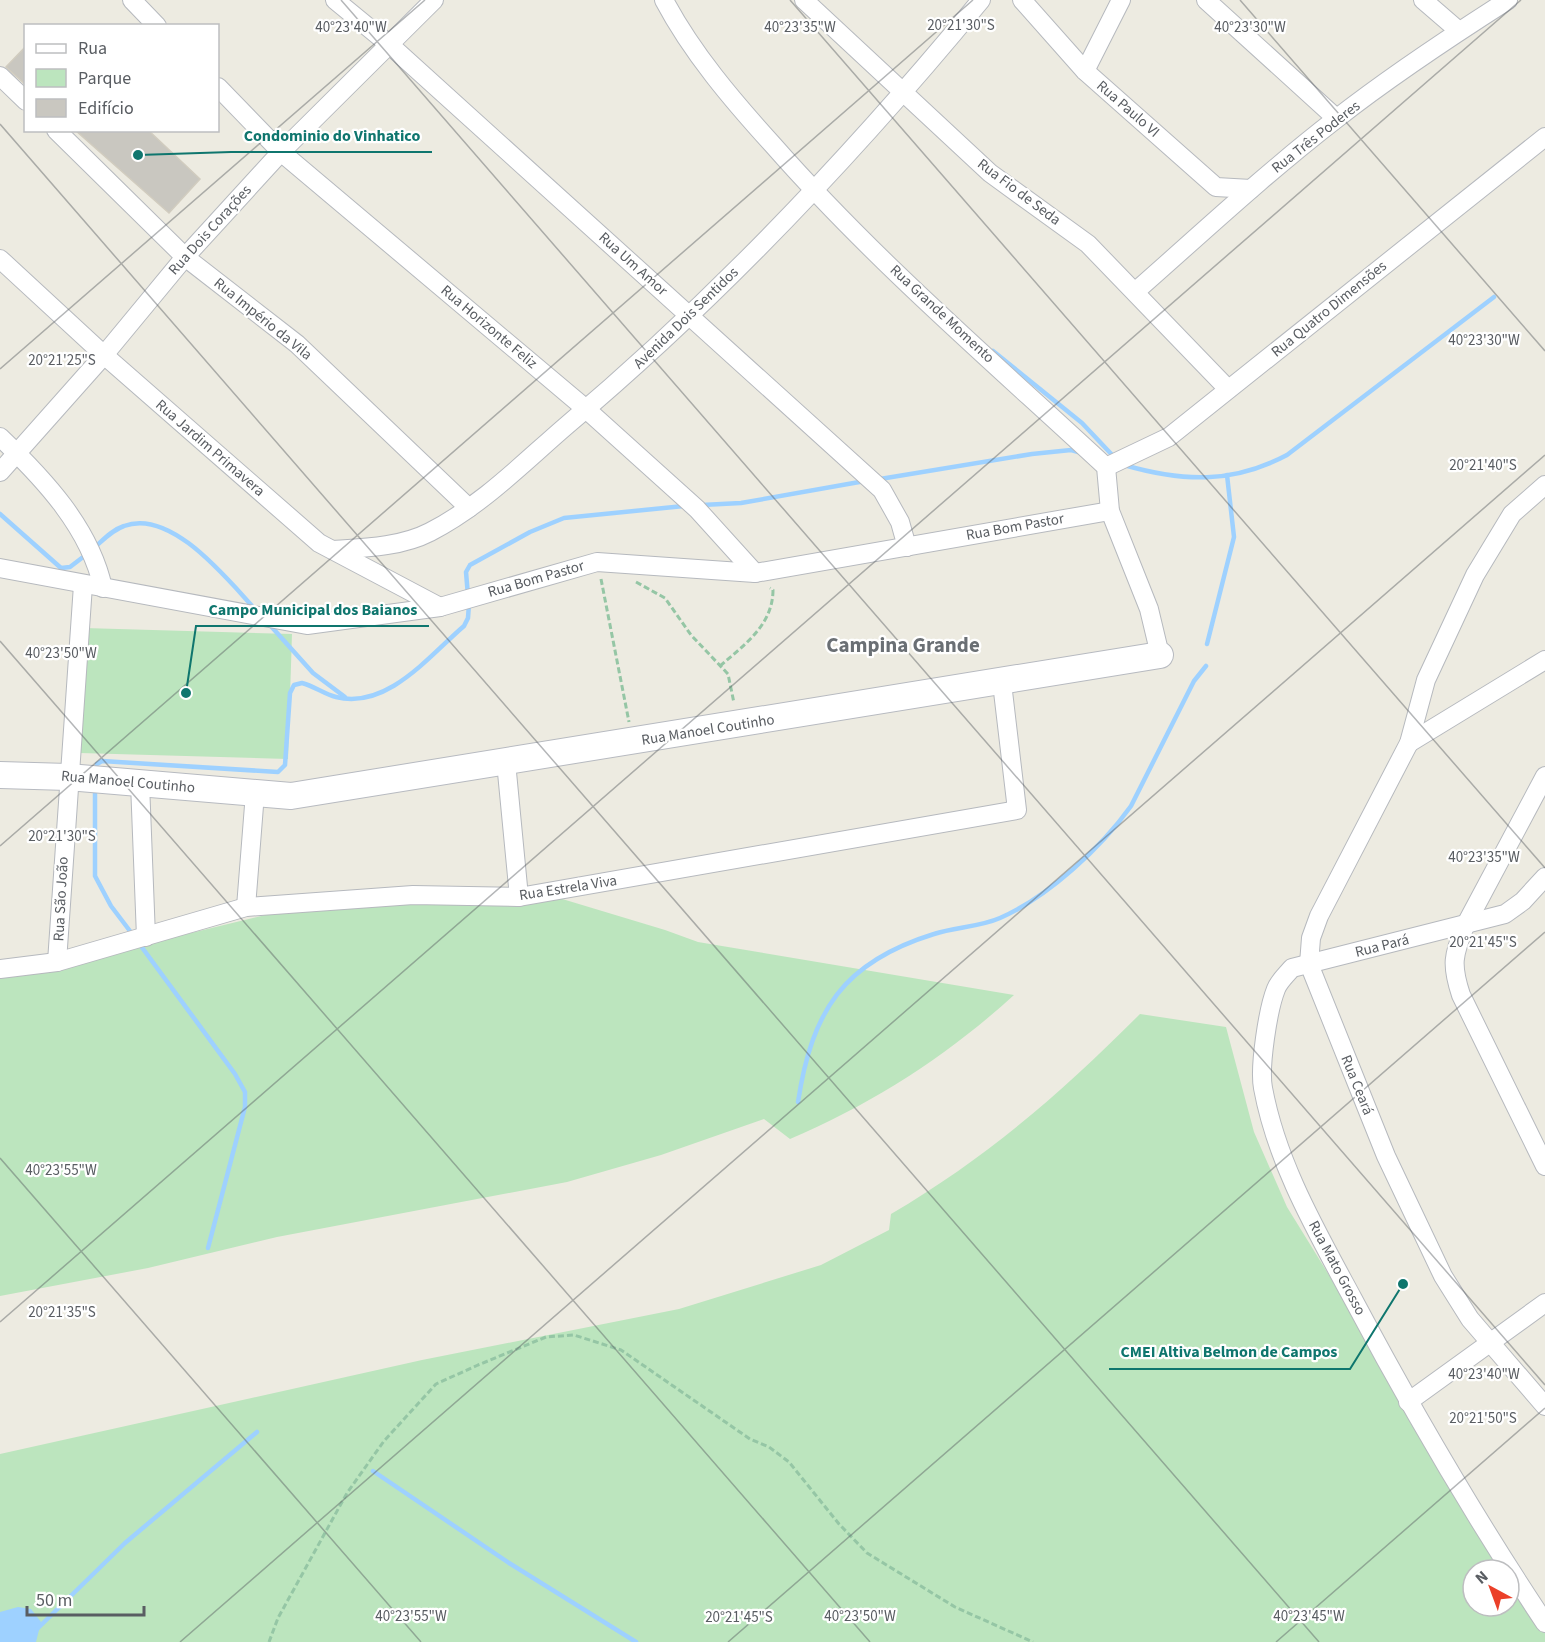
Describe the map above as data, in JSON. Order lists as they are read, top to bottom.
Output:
{
  "streets": {
    "street": [
      "Rua Paulo VI",
      "Rua Três Poderes",
      "Rua Fio de Seda",
      "Rua Dois Corações",
      "Rua Um Amor",
      "Rua Quatro Dimensões",
      "Rua Grande Momento",
      "Avenida Dois Sentidos",
      "Rua Império da Vila",
      "Rua Horizonte Feliz",
      "Rua Jardim Primavera",
      "Rua Bom Pastor",
      "Rua Manoel Coutinho",
      "Rua Estrela Viva",
      "Rua São João",
      "Rua Pará",
      "Rua Ceará",
      "Rua Mato Grosso"
    ]
  },
  "crossings": [
    ["Rua Paulo VI", "Rua Três Poderes"],
    ["Rua Três Poderes", "Rua Fio de Seda"],
    ["Rua Fio de Seda", "Rua Quatro Dimensões"],
    ["Rua Fio de Seda", "Avenida Dois Sentidos"],
    ["Rua Dois Corações", "Rua Um Amor"],
    ["Rua Dois Corações", "Rua Império da Vila"],
    ["Rua Dois Corações", "Rua Horizonte Feliz"],
    ["Rua Dois Corações", "Rua Jardim Primavera"],
    ["Rua Um Amor", "Avenida Dois Sentidos"],
    ["Rua Um Amor", "Rua Bom Pastor"],
    ["Rua Quatro Dimensões", "Rua Grande Momento"],
    ["Rua Grande Momento", "Avenida Dois Sentidos"],
    ["Avenida Dois Sentidos", "Rua Império da Vila"],
    ["Avenida Dois Sentidos", "Rua Horizonte Feliz"],
    ["Avenida Dois Sentidos", "Rua Jardim Primavera"],
    ["Rua Horizonte Feliz", "Rua Bom Pastor"],
    ["Rua Jardim Primavera", "Rua Bom Pastor"],
    ["Rua Bom Pastor", "Rua São João"],
    ["Rua Manoel Coutinho", "Rua Estrela Viva"],
    ["Rua Manoel Coutinho", "Rua São João"],
    ["Rua Estrela Viva", "Rua São João"],
    ["Rua Pará", "Rua Ceará"],
    ["Rua Pará", "Rua Mato Grosso"],
    ["Rua Ceará", "Rua Mato Grosso"]
  ],
  "districts": ["Campina Grande"],
  "places": ["Condominio do Vinhatico", "Campo Municipal dos Baianos", "CMEI Altiva Belmon de Campos"],
  "legend": ["Rua", "Parque", "Edifício"],
  "scale_bar": "50 m",
  "north": "top left",
  "coordinates": [
    "20°21'30\"S",
    "40°23'30\"W",
    "40°23'40\"W",
    "40°23'35\"W",
    "20°21'25\"S",
    "20°21'40\"S",
    "40°23'50\"W",
    "20°21'45\"S",
    "40°23'55\"W",
    "20°21'35\"S",
    "20°21'50\"S",
    "40°23'45\"W"
  ]
}
